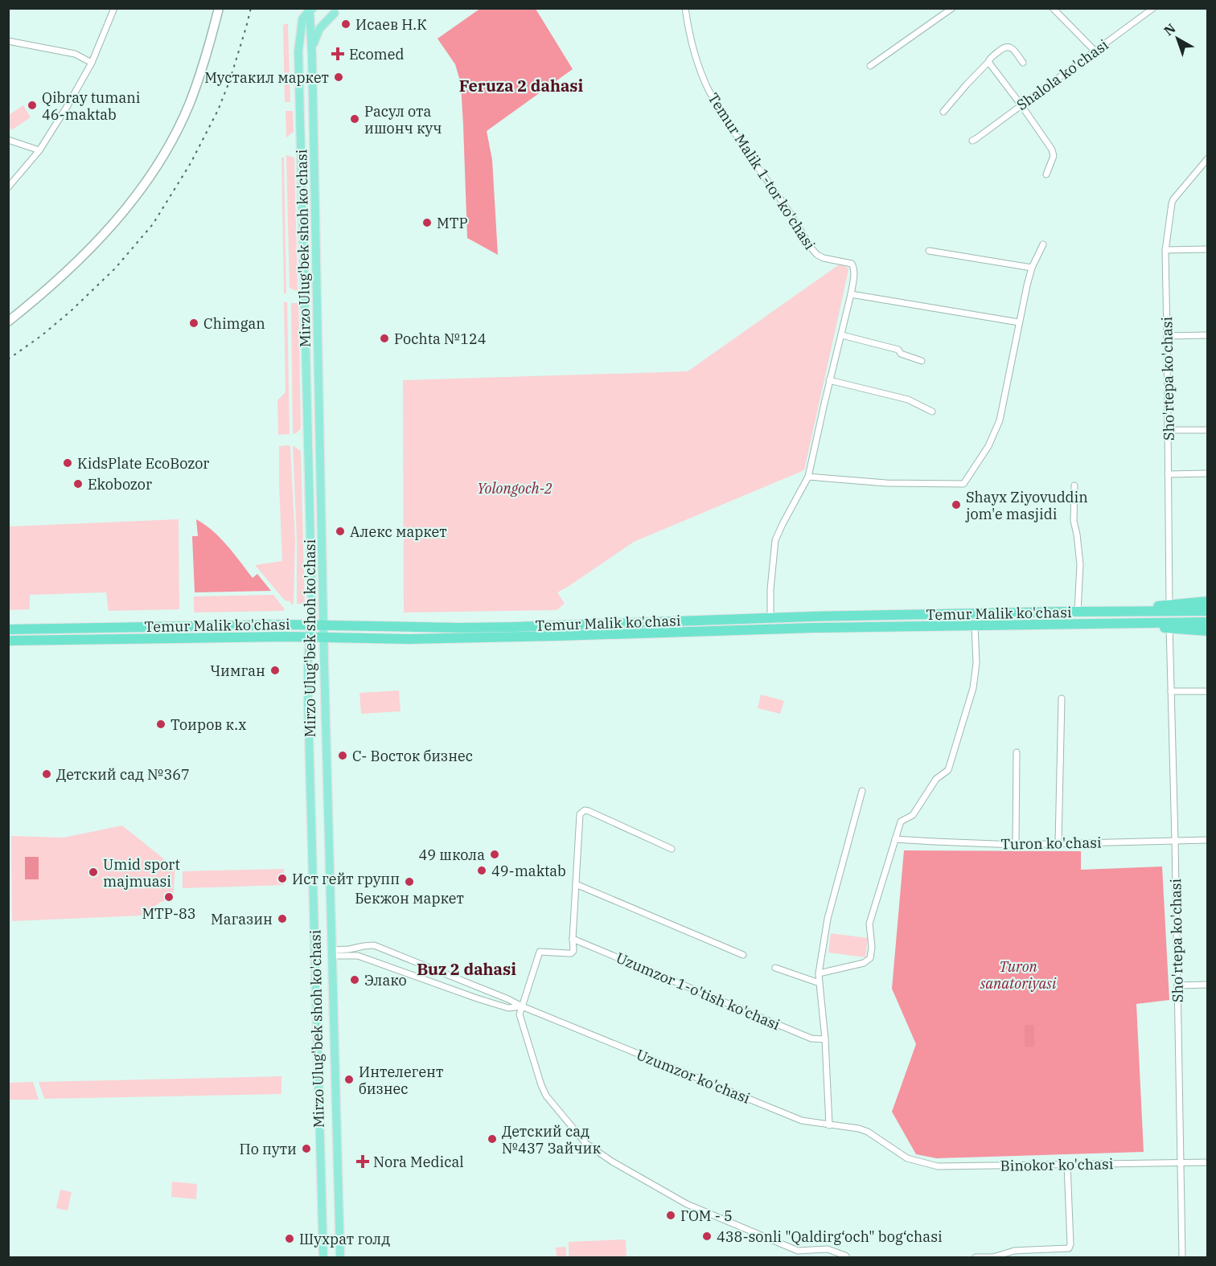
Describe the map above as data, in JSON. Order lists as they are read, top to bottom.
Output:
{
  "streets": {
    "highway": ["Temur Malik ko'chasi"],
    "main road": ["Mirzo Ulug'bek shoh ko'chasi"],
    "street": [
      "Shalola ko'chasi",
      "Temur Malik 1-tor ko'chasi",
      "Sho'rtepa ko'chasi",
      "Turon ko'chasi",
      "Uzumzor 1-o'tish ko'chasi",
      "Uzumzor ko'chasi",
      "Binokor ko'chasi"
    ]
  },
  "crossings": [
    ["Temur Malik 1-tor ko'chasi", "Temur Malik ko'chasi"],
    ["Mirzo Ulug'bek shoh ko'chasi", "Temur Malik ko'chasi"],
    ["Mirzo Ulug'bek shoh ko'chasi", "Uzumzor ko'chasi"],
    ["Sho'rtepa ko'chasi", "Temur Malik ko'chasi"],
    ["Sho'rtepa ko'chasi", "Turon ko'chasi"],
    ["Sho'rtepa ko'chasi", "Binokor ko'chasi"],
    ["Uzumzor ko'chasi", "Binokor ko'chasi"]
  ],
  "districts": ["Feruza 2 dahasi", "Buz 2 dahasi"],
  "parks": ["Yolongoch-2", "Turon sanatoriyasi"],
  "places": {
    "other": [
      "Исаев Н.К",
      "Мустакил маркет",
      "Qibray tumani 46-maktab",
      "Расул ота ишонч куч",
      "MTP",
      "Chimgan",
      "Pochta №124",
      "KidsPlate EcoBozor",
      "Ekobozor",
      "Shayx Ziyovuddin jom'e masjidi",
      "Алекс маркет",
      "Чимган",
      "Тоиров к.х",
      "С- Восток бизнес",
      "Детский сад №367",
      "49 школа",
      "49-maktab",
      "Umid sport majmuasi",
      "Ист гейт групп",
      "Бекжон маркет",
      "MTP-83",
      "Магазин",
      "Элако",
      "Интелегент бизнес",
      "Детский сад №437 Зайчик",
      "По пути",
      "ГОМ - 5",
      "438-sonli \"Qaldirg‘och\" bog‘chasi",
      "Шухрат голд"
    ],
    "health": ["Ecomed", "Nora Medical"]
  },
  "north": "top left"
}
